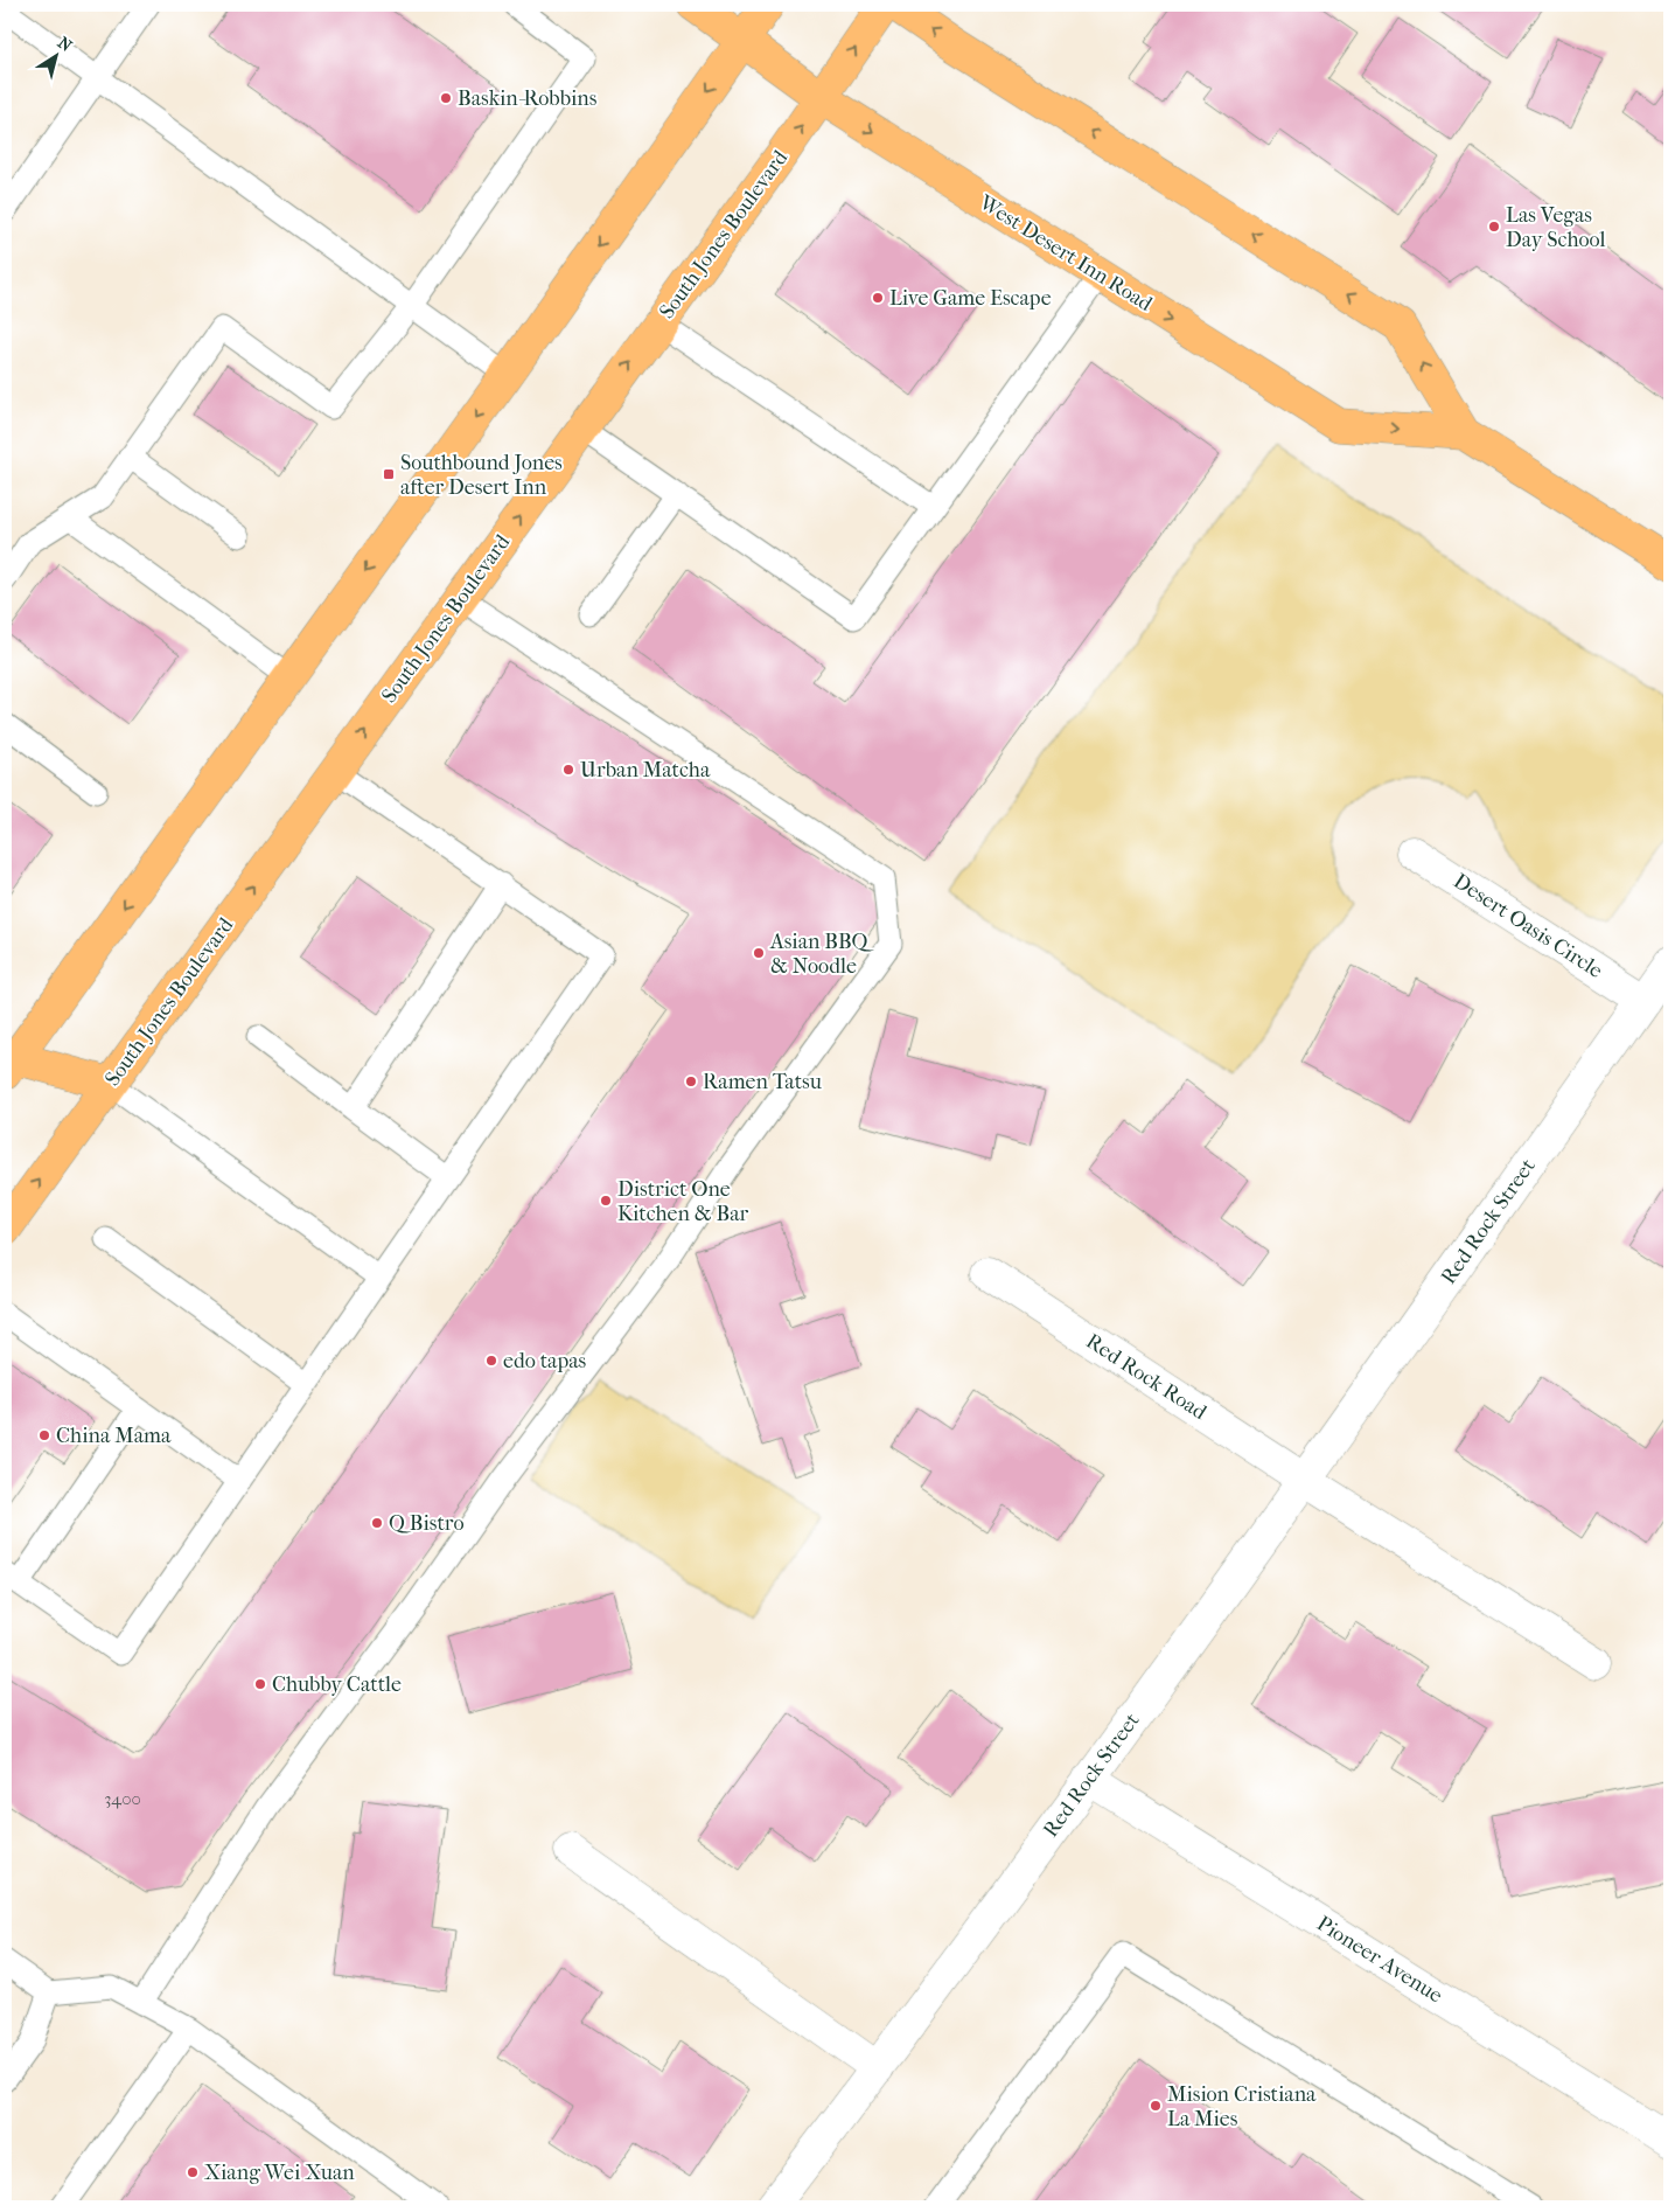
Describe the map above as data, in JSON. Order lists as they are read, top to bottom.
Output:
{
  "streets": {
    "main road": ["South Jones Boulevard", "West Desert Inn Road"],
    "street": [
      "Desert Oasis Circle",
      "Red Rock Street",
      "Red Rock Road",
      "Pioneer Avenue"
    ]
  },
  "crossings": [
    ["South Jones Boulevard", "West Desert Inn Road"],
    ["Desert Oasis Circle", "Red Rock Street"],
    ["Red Rock Street", "Red Rock Road"],
    ["Red Rock Street", "Pioneer Avenue"]
  ],
  "places": {
    "other": [
      "Baskin-Robbins",
      "Las Vegas Day School",
      "Live Game Escape",
      "Urban Matcha",
      "Asian BBQ & Noodle",
      "Ramen Tatsu",
      "District One Kitchen & Bar",
      "edo tapas",
      "China Mama",
      "Q Bistro",
      "Chubby Cattle",
      "Mision Cristiana La Mies",
      "Xiang Wei Xuan"
    ],
    "transit": ["Southbound Jones after Desert Inn"]
  },
  "house_numbers": ["3400"],
  "north": "top right"
}
